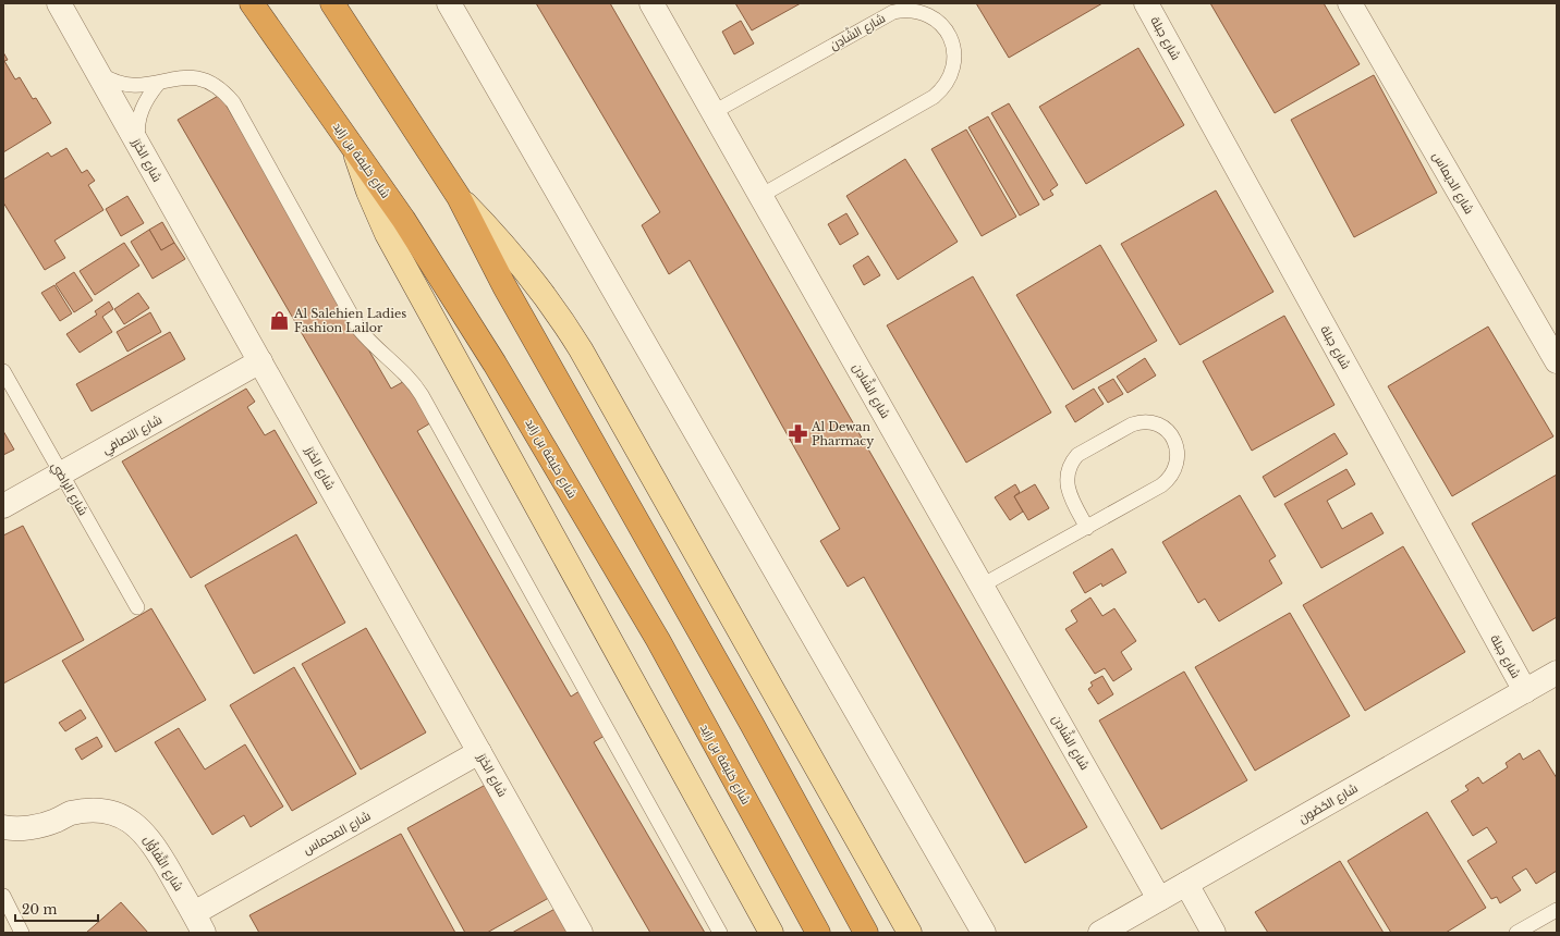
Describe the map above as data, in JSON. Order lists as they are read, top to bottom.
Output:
{
  "streets": {
    "highway": ["شارع خليفة بن زايد"],
    "street": [
      "شارع الشَّادِن",
      "شارع جبلة",
      "شارع الخَرَز",
      "شارع الديماس",
      "شارع التصافي",
      "شارع الحُصُون",
      "شارع المحماس",
      "شارع التَّفَاؤُل"
    ],
    "lane": ["شارع الراضي"]
  },
  "crossings": [
    ["شارع الشَّادِن", "شارع الحُصُون"],
    ["شارع جبلة", "شارع الحُصُون"],
    ["شارع الخَرَز", "شارع التصافي"],
    ["شارع الخَرَز", "شارع المحماس"],
    ["شارع التصافي", "شارع الراضي"],
    ["شارع المحماس", "شارع التَّفَاؤُل"]
  ],
  "places": {
    "shop": ["Al Salehien Ladies Fashion Lailor"],
    "pharmacy": ["Al Dewan Pharmacy"]
  },
  "scale_bar": "20 m"
}
